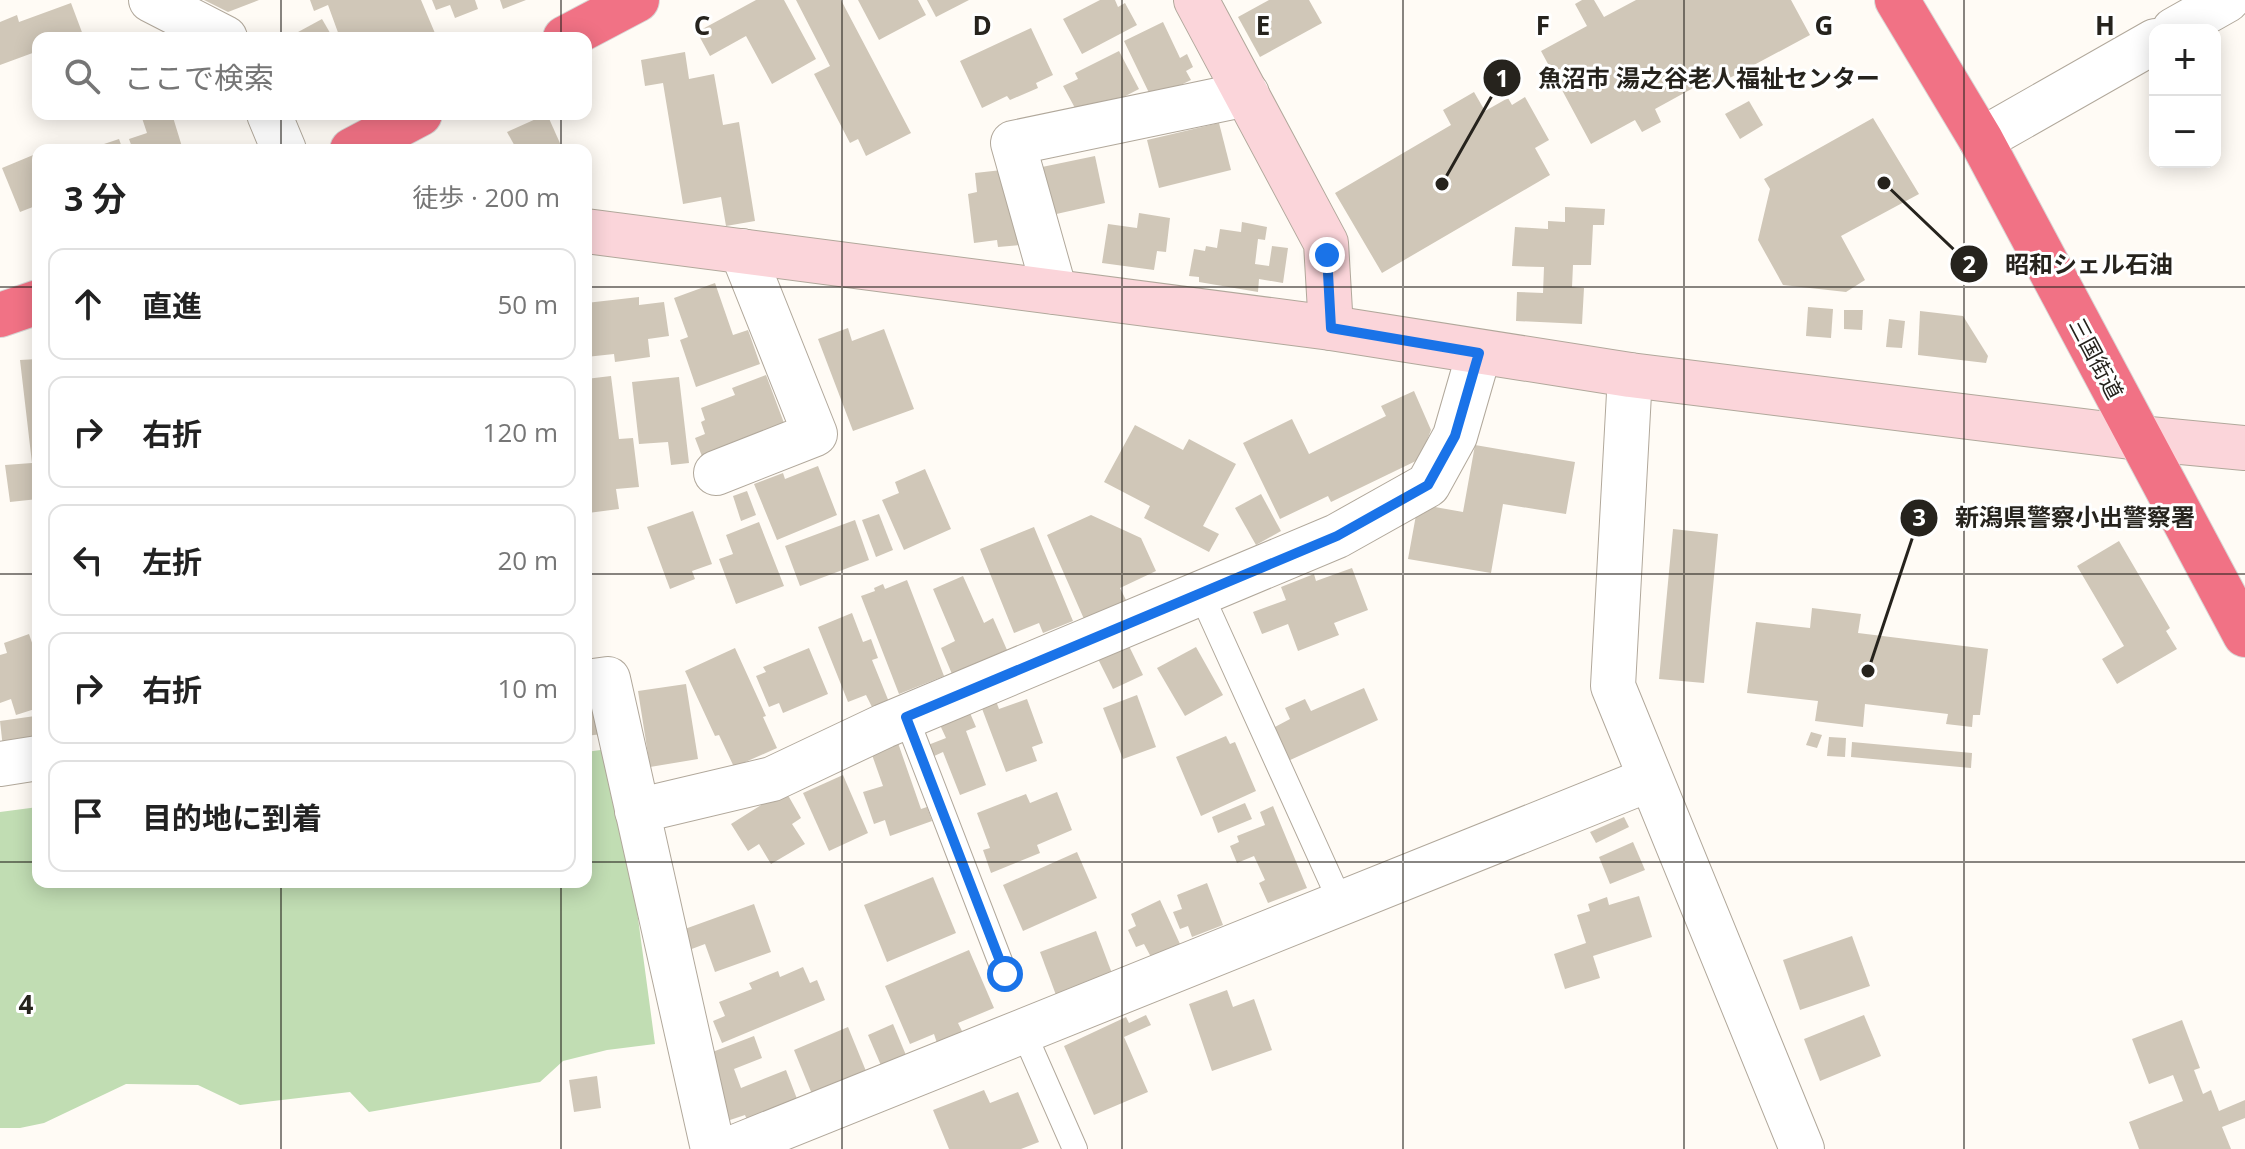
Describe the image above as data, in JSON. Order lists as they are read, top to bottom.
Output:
{
  "streets": {
    "highway": ["三国街道"]
  },
  "places": ["昭和シェル石油", "魚沼市 湯之谷老人福祉センター", "新潟県警察小出警察署"],
  "page": {
    "map_buttons": ["+", "−"],
    "search": "ここで検索",
    "heading": ["3 分", "徒歩 · 200 m"],
    "list": [
      ["直進", "50 m"],
      ["右折", "120 m"],
      ["左折", "20 m"],
      ["右折", "10 m"],
      "目的地に到着"
    ]
  },
  "grid": {
    "columns": [
      "C",
      "D",
      "E",
      "F",
      "G",
      "H"
    ],
    "rows": ["4"]
  }
}
